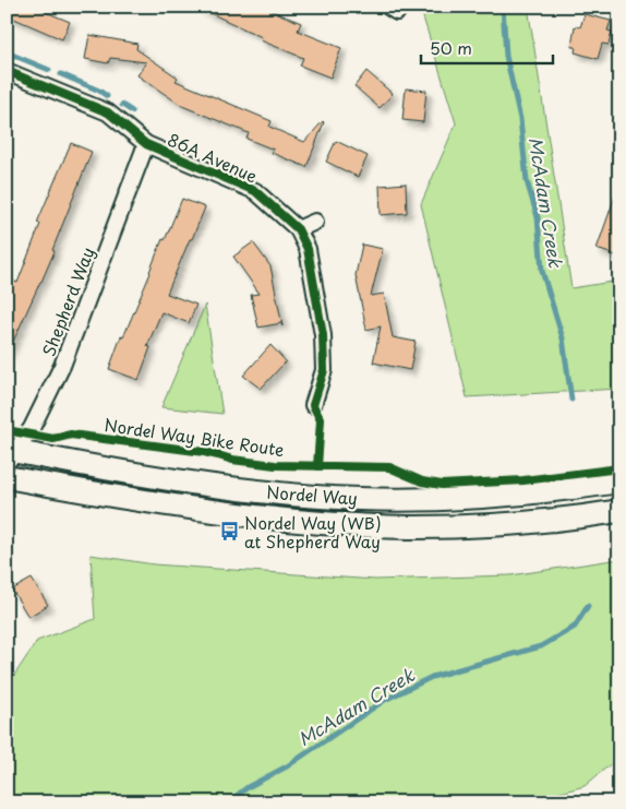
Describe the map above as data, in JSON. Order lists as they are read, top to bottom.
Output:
{
  "streets": {
    "main road": ["Nordel Way"],
    "street": ["86A Avenue", "Shepherd Way"],
    "cycle path": ["Nordel Way Bike Route"]
  },
  "crossings": [
    ["86A Avenue", "Shepherd Way"],
    ["Shepherd Way", "Nordel Way"]
  ],
  "water": ["McAdam Creek"],
  "places": {
    "bus stop": ["Nordel Way (WB) at Shepherd Way"]
  },
  "scale_bar": "50 m"
}
